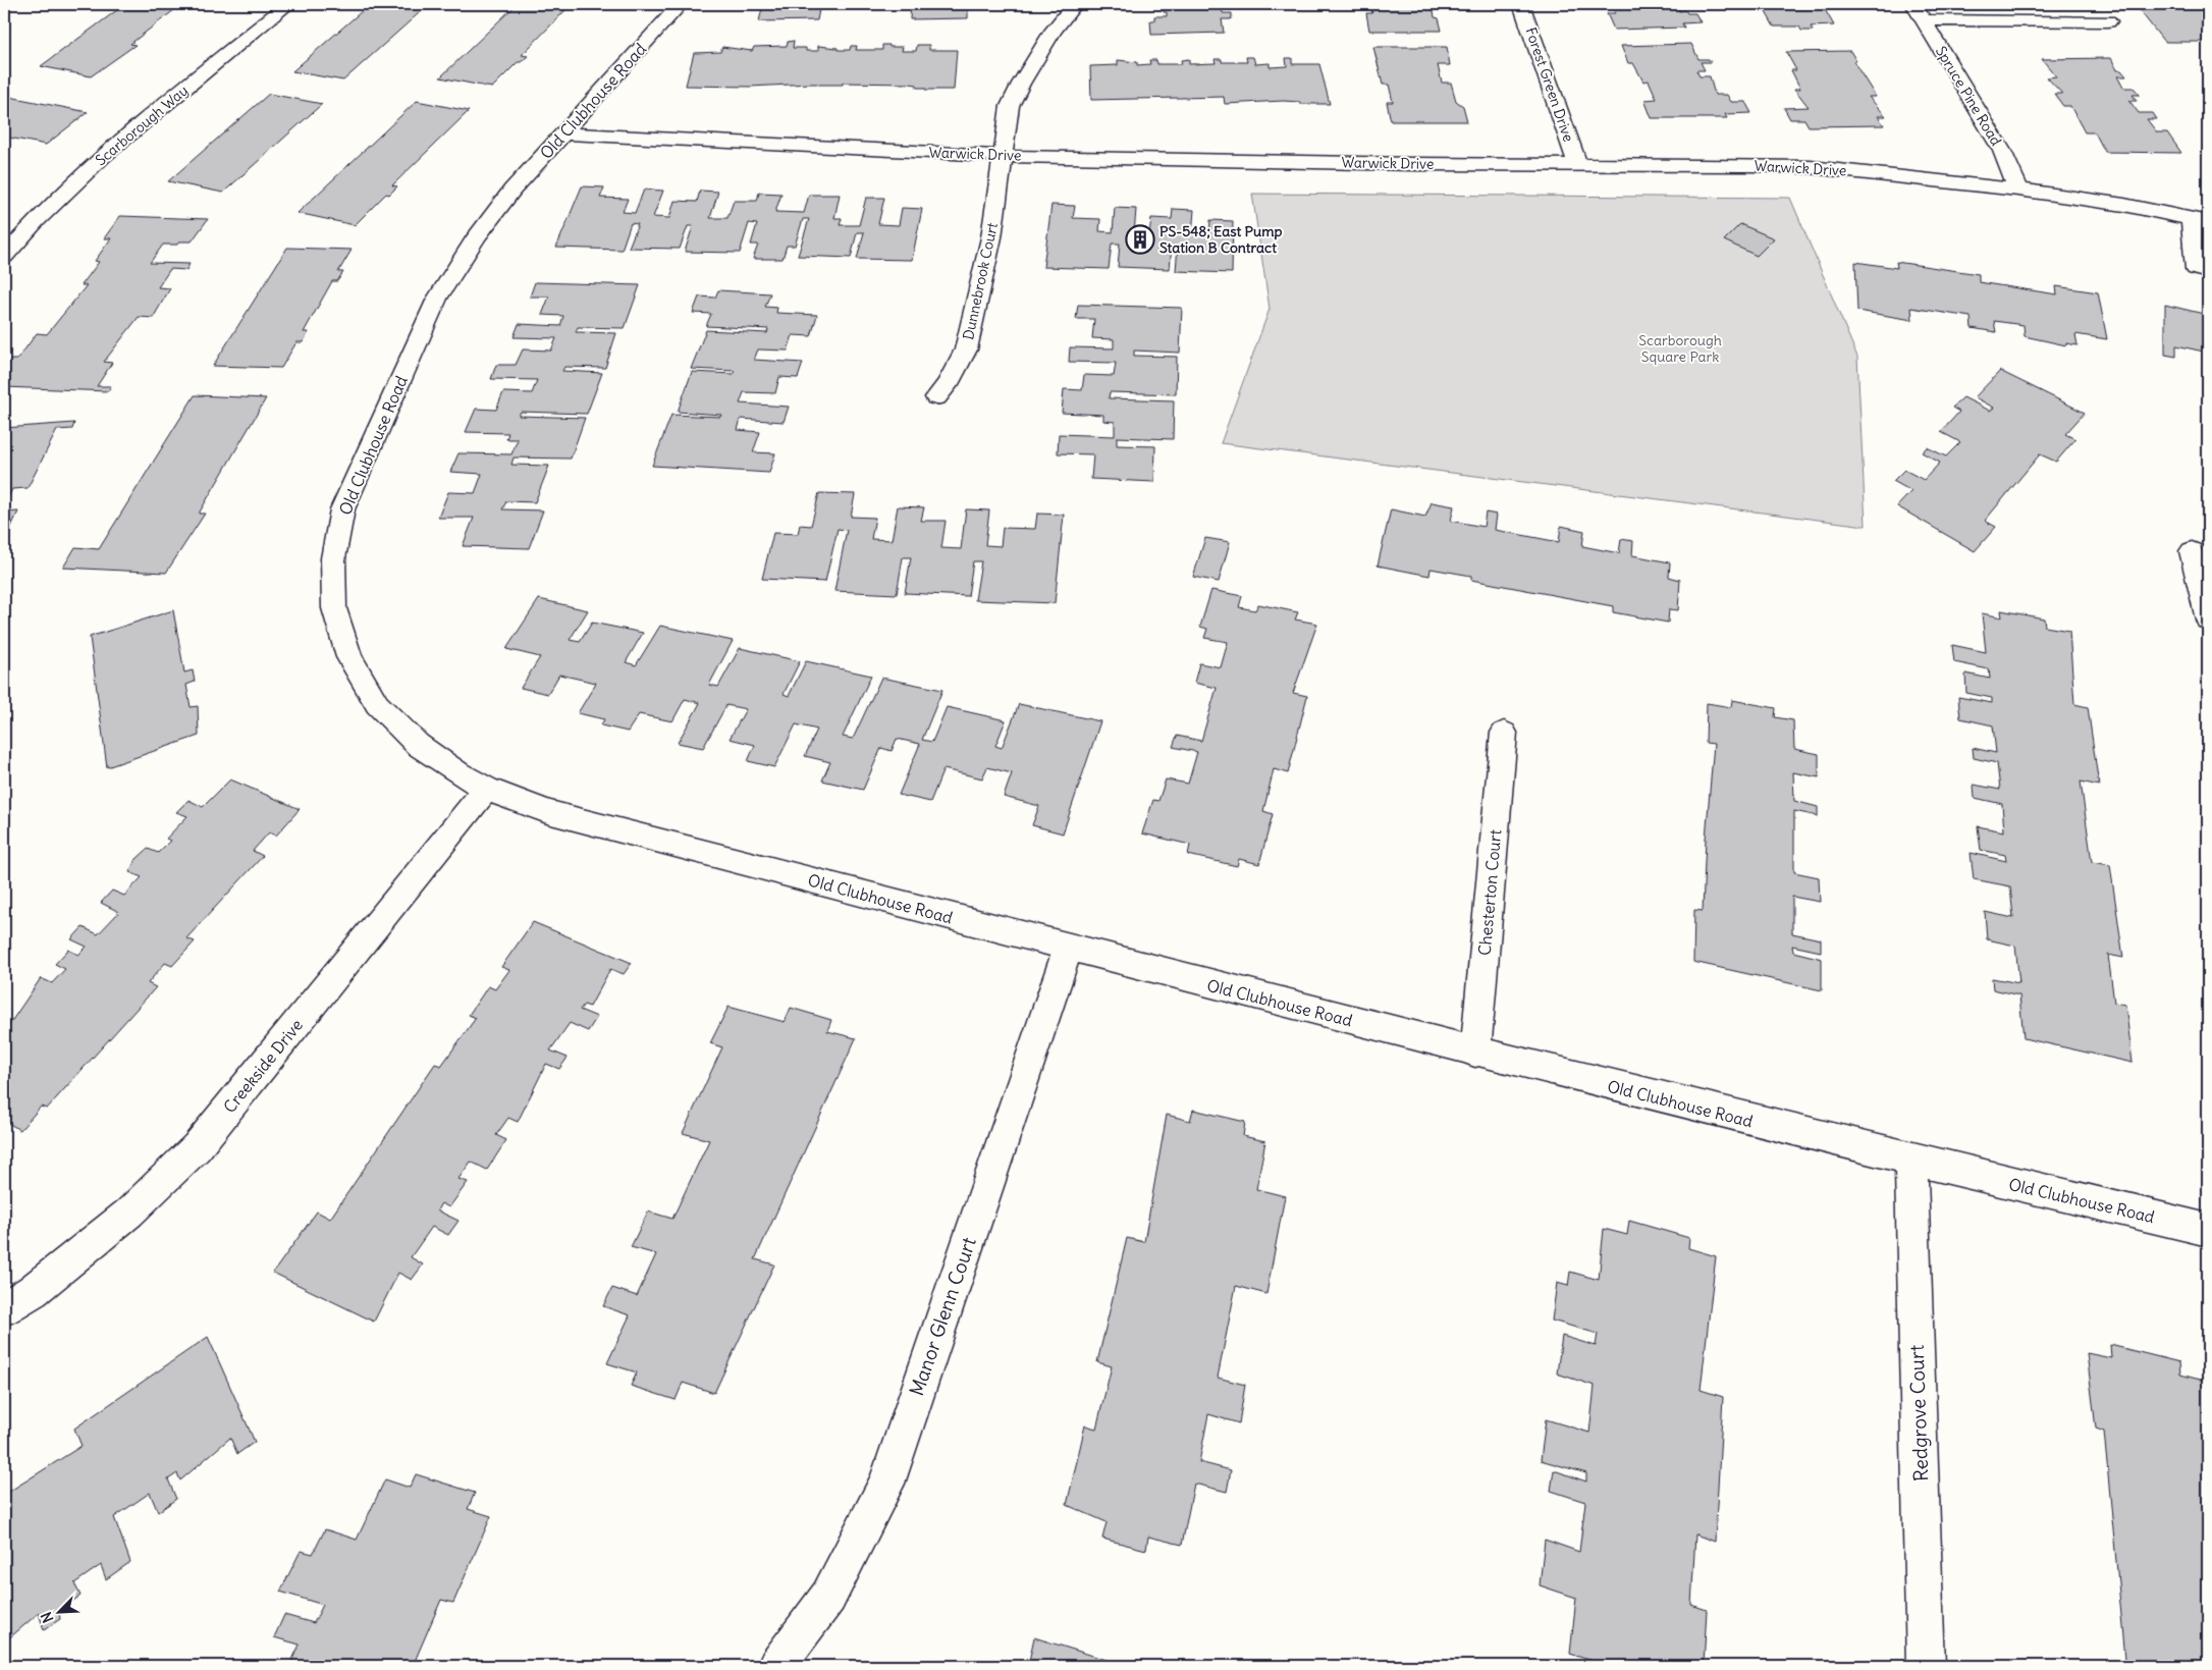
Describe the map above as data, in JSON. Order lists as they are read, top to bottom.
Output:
{
  "streets": {
    "street": [
      "Forest Green Drive",
      "Spruce Pine Road",
      "Old Clubhouse Road",
      "Scarborough Way",
      "Warwick Drive",
      "Dunnebrook Court",
      "Chesterton Court",
      "Creekside Drive",
      "Manor Glenn Court",
      "Redgrove Court"
    ]
  },
  "crossings": [
    ["Forest Green Drive", "Warwick Drive"],
    ["Spruce Pine Road", "Warwick Drive"],
    ["Old Clubhouse Road", "Warwick Drive"],
    ["Old Clubhouse Road", "Chesterton Court"],
    ["Old Clubhouse Road", "Creekside Drive"],
    ["Old Clubhouse Road", "Manor Glenn Court"],
    ["Old Clubhouse Road", "Redgrove Court"],
    ["Warwick Drive", "Dunnebrook Court"]
  ],
  "parks": ["Scarborough Square Park"],
  "places": {
    "building": ["PS-548; East Pump Station B Contract"]
  },
  "north": "bottom left"
}
